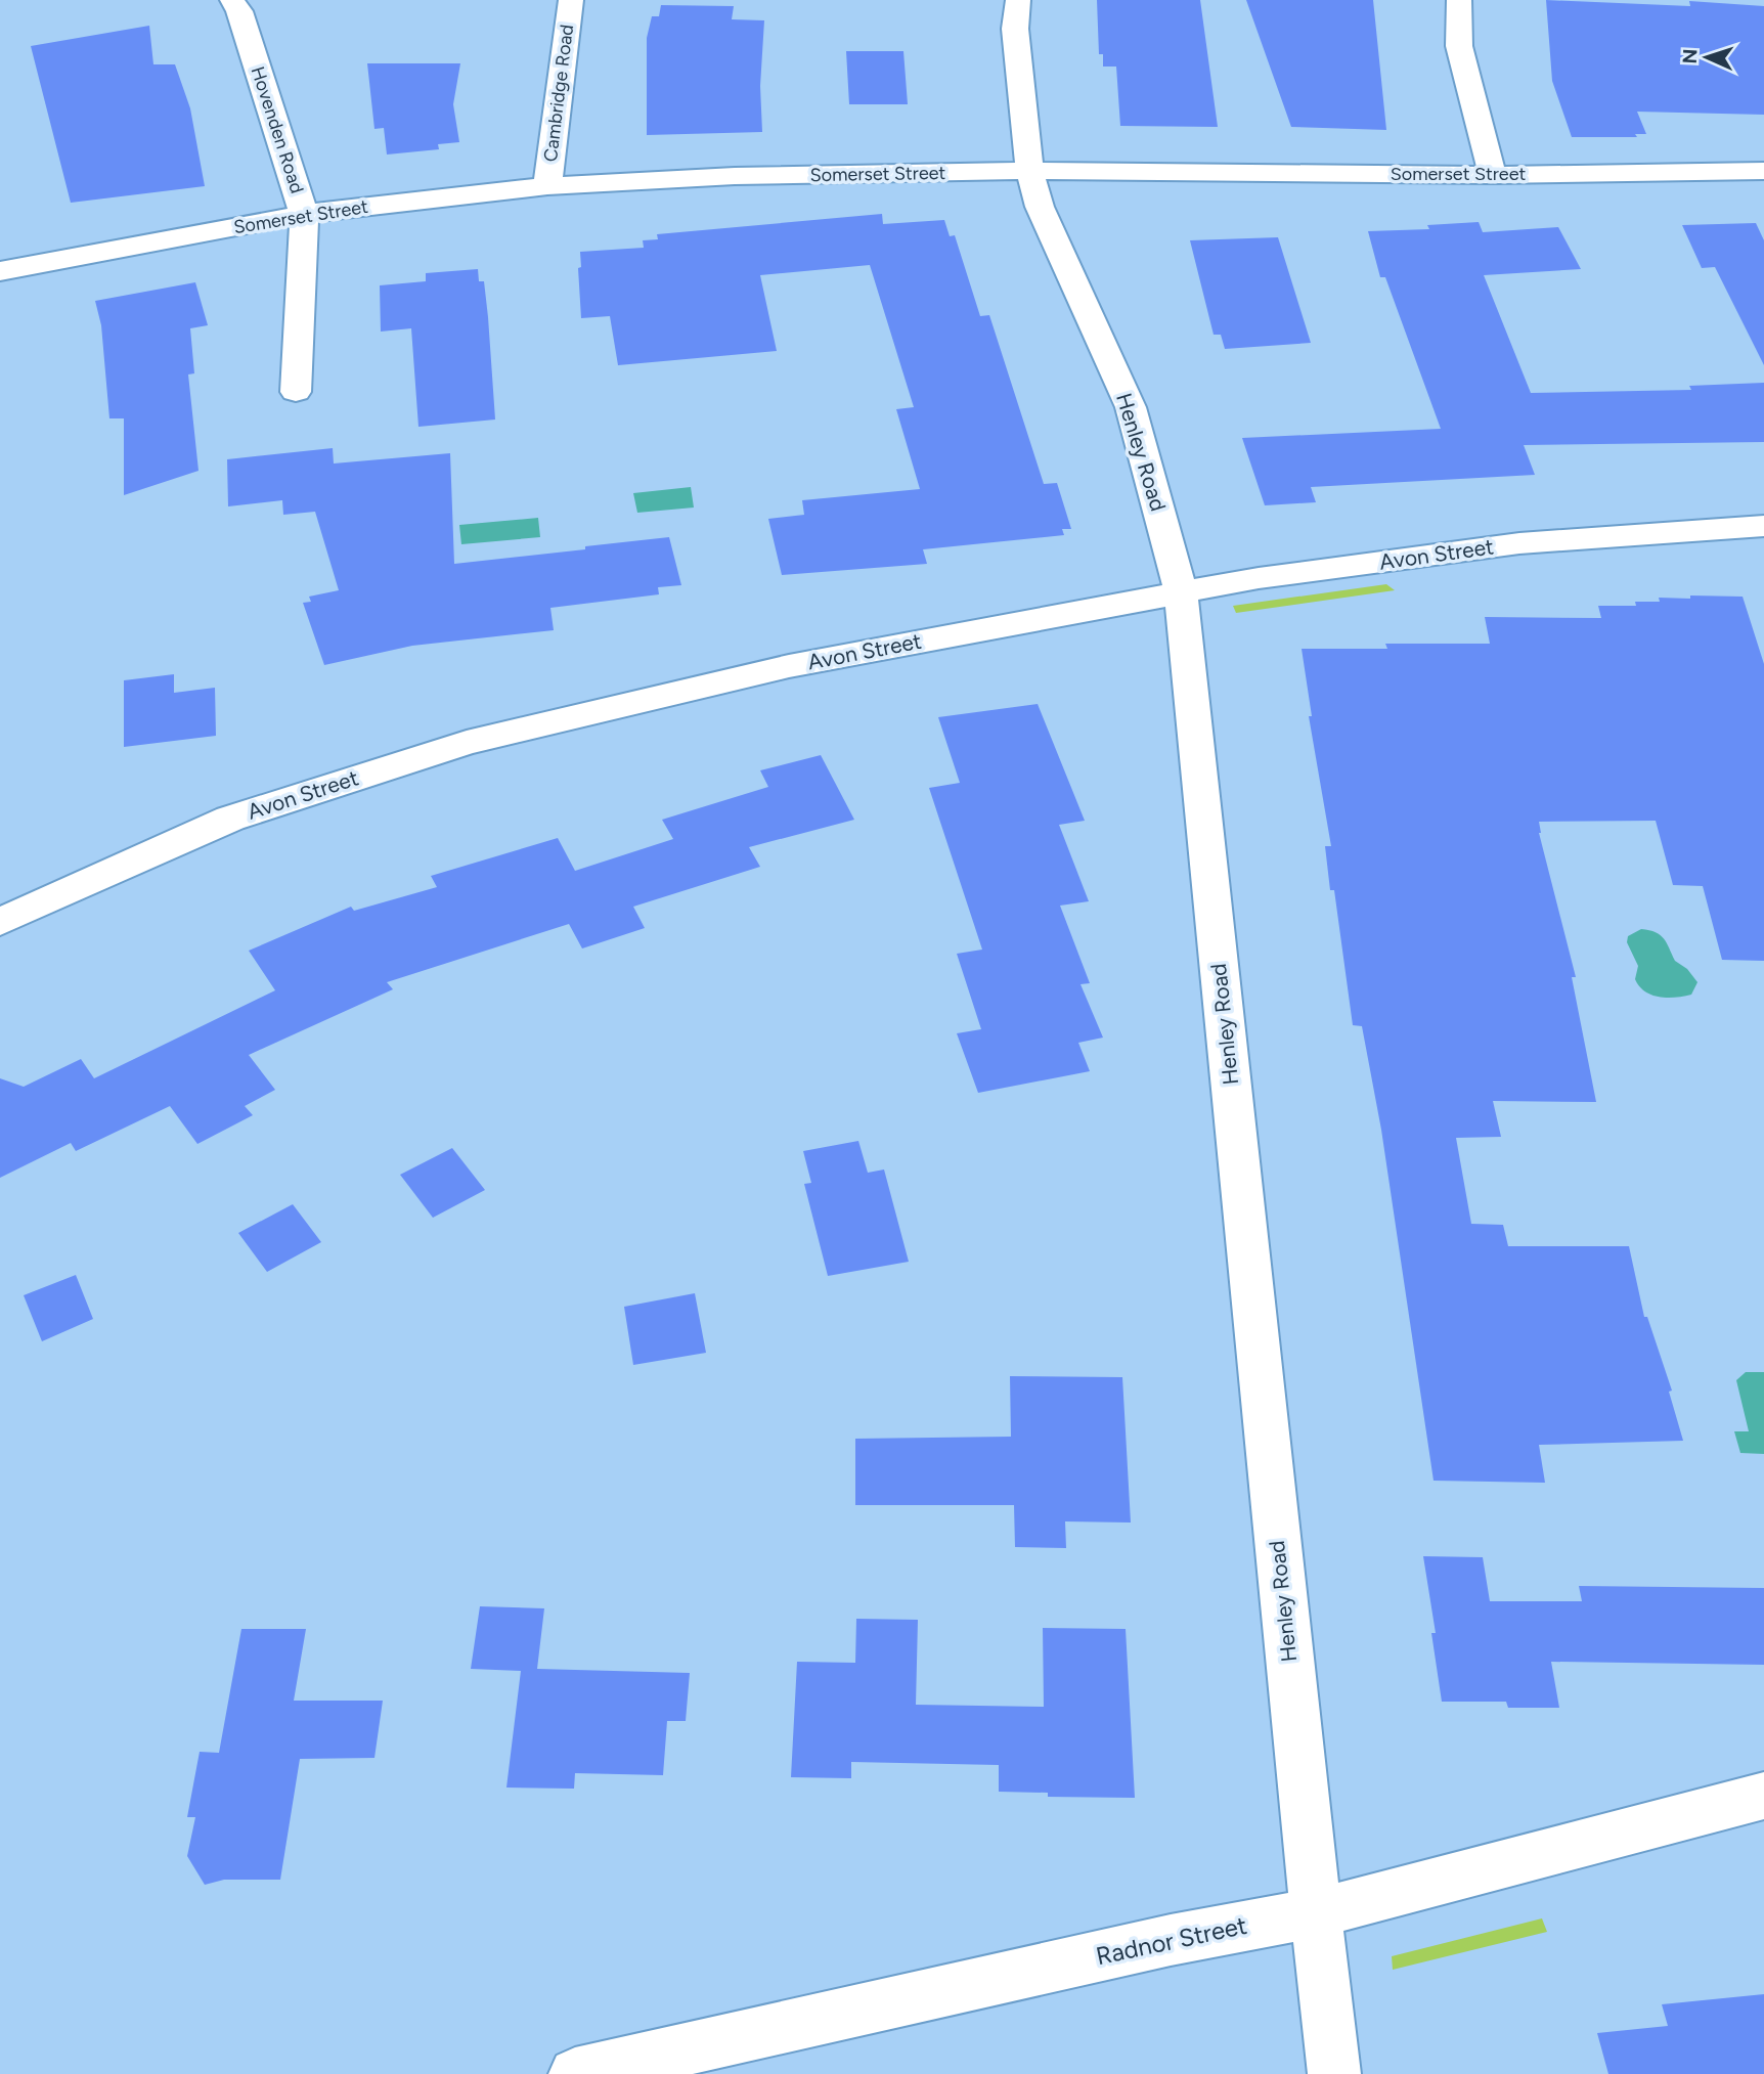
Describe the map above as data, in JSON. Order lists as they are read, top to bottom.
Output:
{
  "streets": {
    "street": [
      "Cambridge Road",
      "Hovenden Road",
      "Somerset Street",
      "Henley Road",
      "Avon Street",
      "Radnor Street"
    ]
  },
  "crossings": [
    ["Cambridge Road", "Somerset Street"],
    ["Hovenden Road", "Somerset Street"],
    ["Somerset Street", "Henley Road"],
    ["Henley Road", "Avon Street"],
    ["Henley Road", "Radnor Street"]
  ],
  "north": "left"
}
